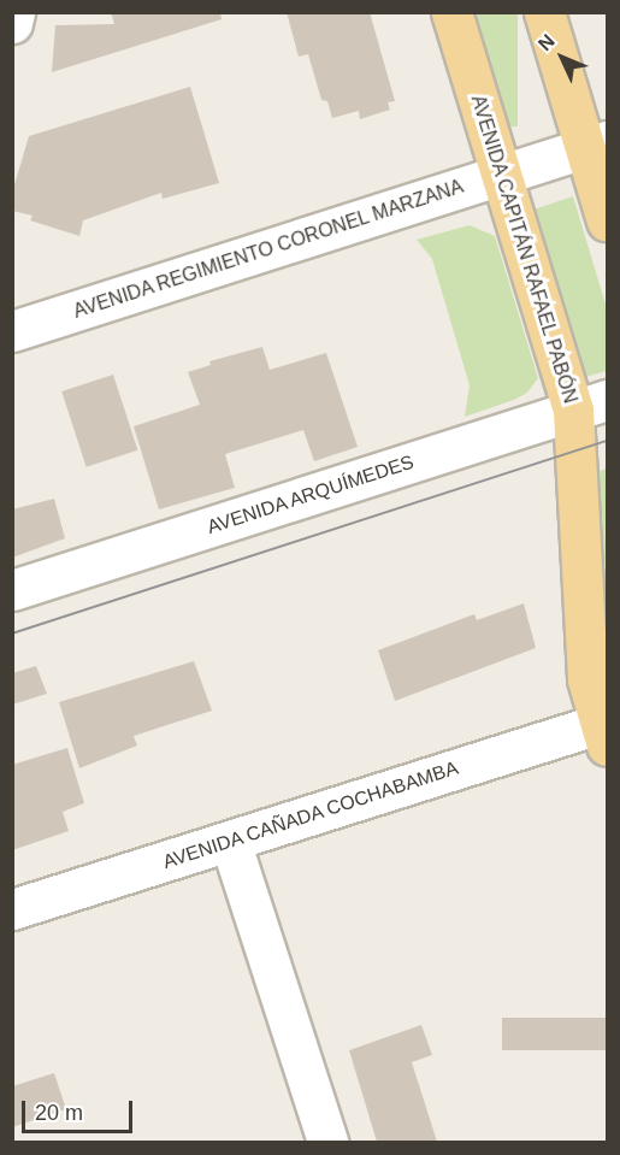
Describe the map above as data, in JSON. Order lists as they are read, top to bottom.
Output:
{
  "streets": {
    "main road": ["AVENIDA CAPITÁN RAFAEL PABÓN"],
    "street": ["AVENIDA REGIMIENTO CORONEL MARZANA", "AVENIDA ARQUÍMEDES", "AVENIDA CAÑADA COCHABAMBA"]
  },
  "crossings": [
    ["AVENIDA REGIMIENTO CORONEL MARZANA", "AVENIDA CAPITÁN RAFAEL PABÓN"],
    ["AVENIDA CAPITÁN RAFAEL PABÓN", "AVENIDA ARQUÍMEDES"],
    ["AVENIDA CAPITÁN RAFAEL PABÓN", "AVENIDA CAÑADA COCHABAMBA"]
  ],
  "scale_bar": "20 m",
  "north": "top left"
}
